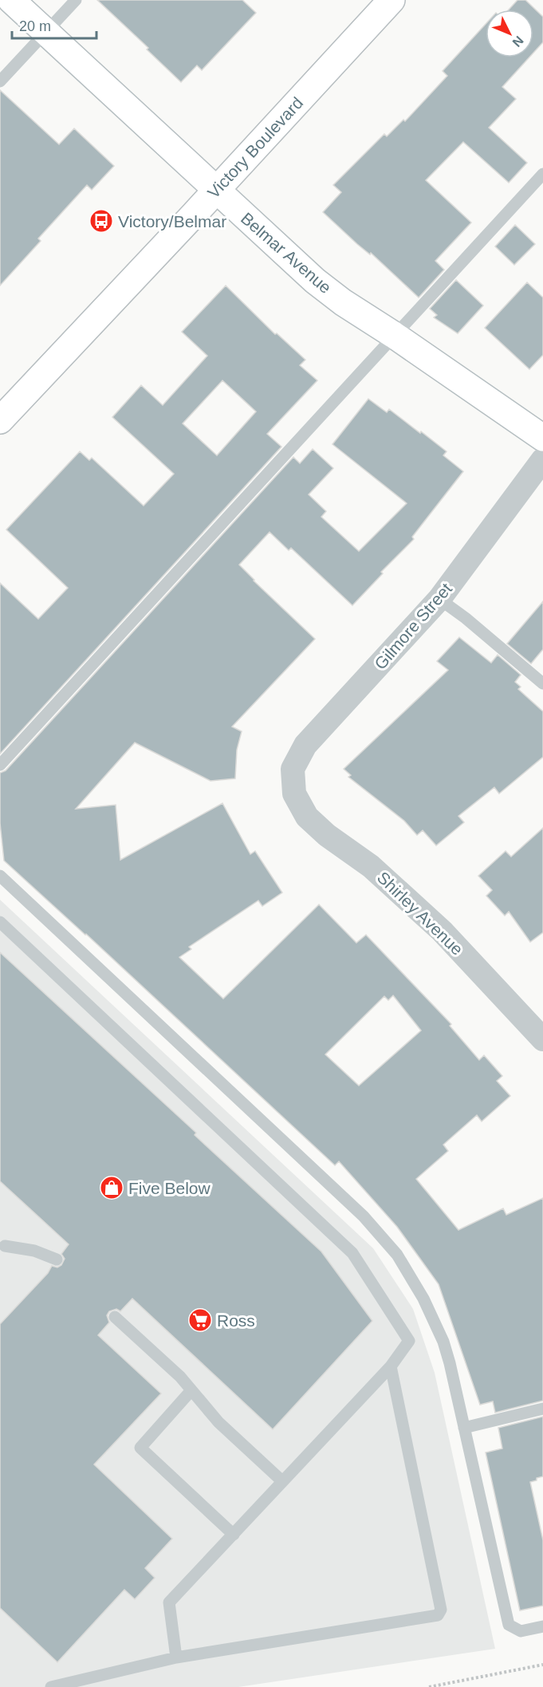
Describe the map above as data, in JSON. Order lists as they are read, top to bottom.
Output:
{
  "streets": {
    "street": [
      "Victory Boulevard",
      "Belmar Avenue",
      "Gilmore Street",
      "Shirley Avenue"
    ]
  },
  "crossings": [
    ["Victory Boulevard", "Belmar Avenue"],
    ["Gilmore Street", "Shirley Avenue"]
  ],
  "places": {
    "bus stop": ["Victory/Belmar"],
    "shop": ["Five Below"],
    "supermarket": ["Ross"]
  },
  "scale_bar": "20 m",
  "north": "bottom right"
}
